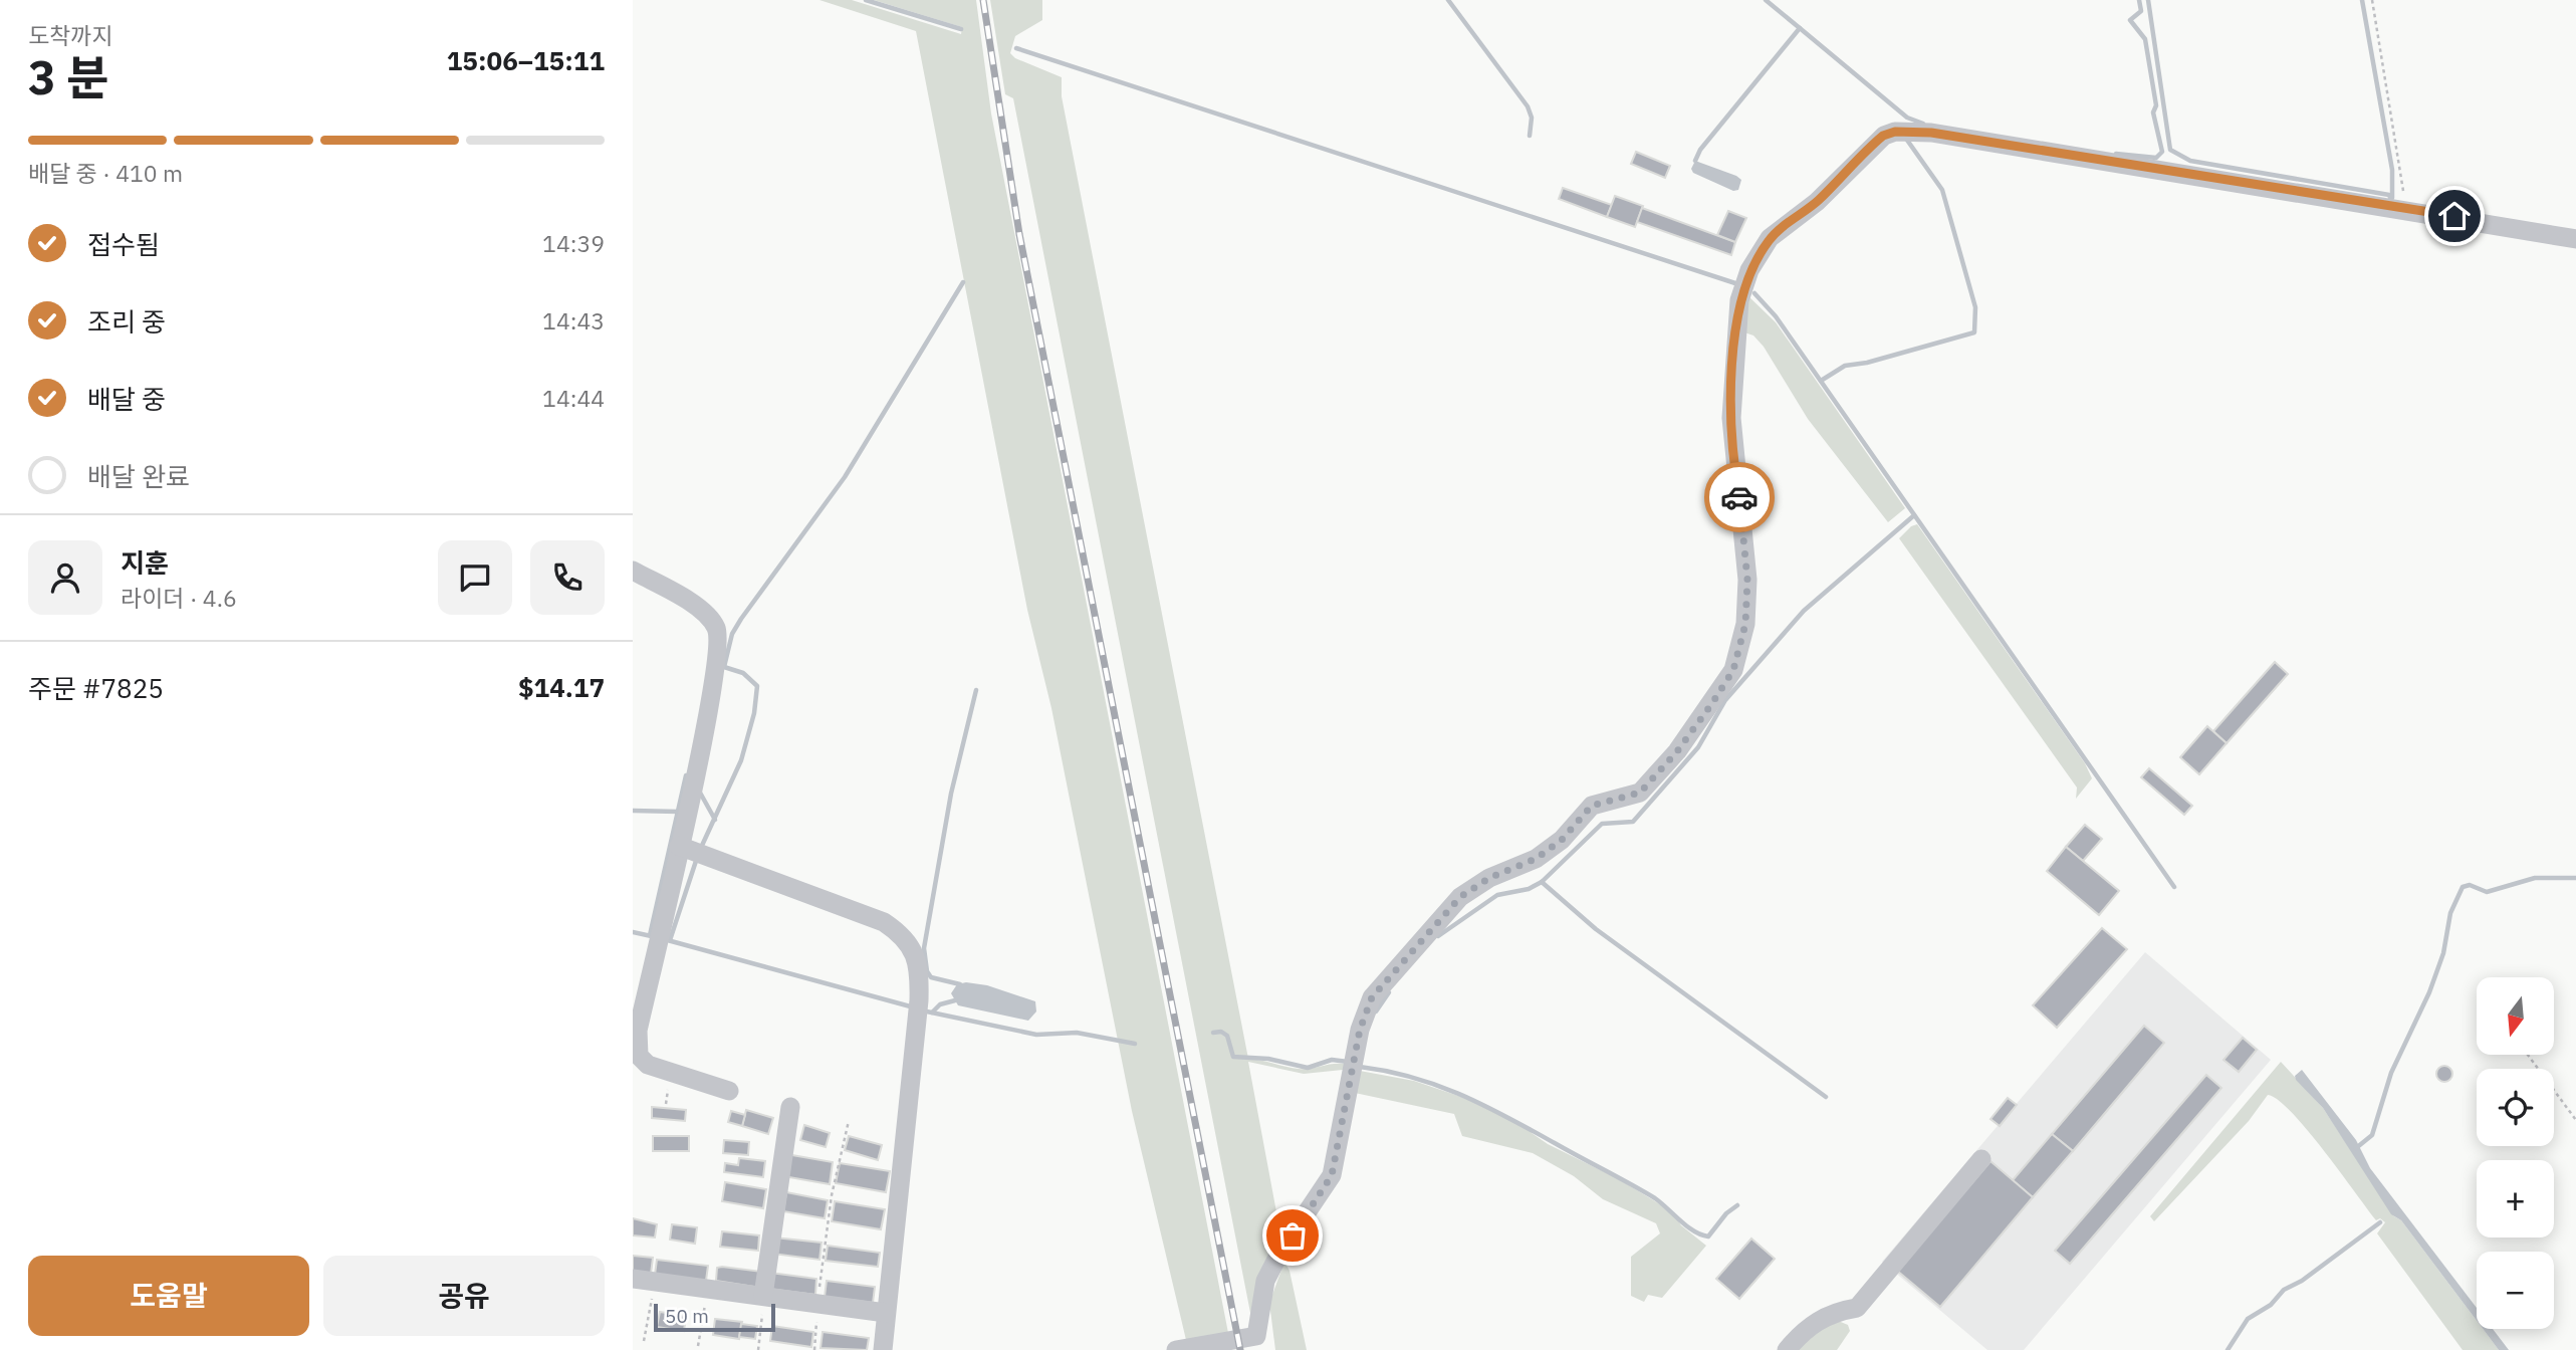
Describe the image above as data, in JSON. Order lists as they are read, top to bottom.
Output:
{
  "scale_bar": "50 m",
  "north": "bottom",
  "page": {
    "heading": ["3 분", "도착까지", "15:06–15:11"],
    "panel": [
      "지훈",
      "라이더 · 4.6",
      "주문 #7825",
      "$14.17"
    ],
    "bar": "배달 중 · 410 m",
    "list": [
      ["접수됨", "14:39"],
      ["조리 중", "14:43"],
      ["배달 중", "14:44"],
      "배달 완료"
    ],
    "map_buttons": ["+", "−"],
    "buttons": ["도움말", "공유"],
    "scale": "50 m"
  }
}
